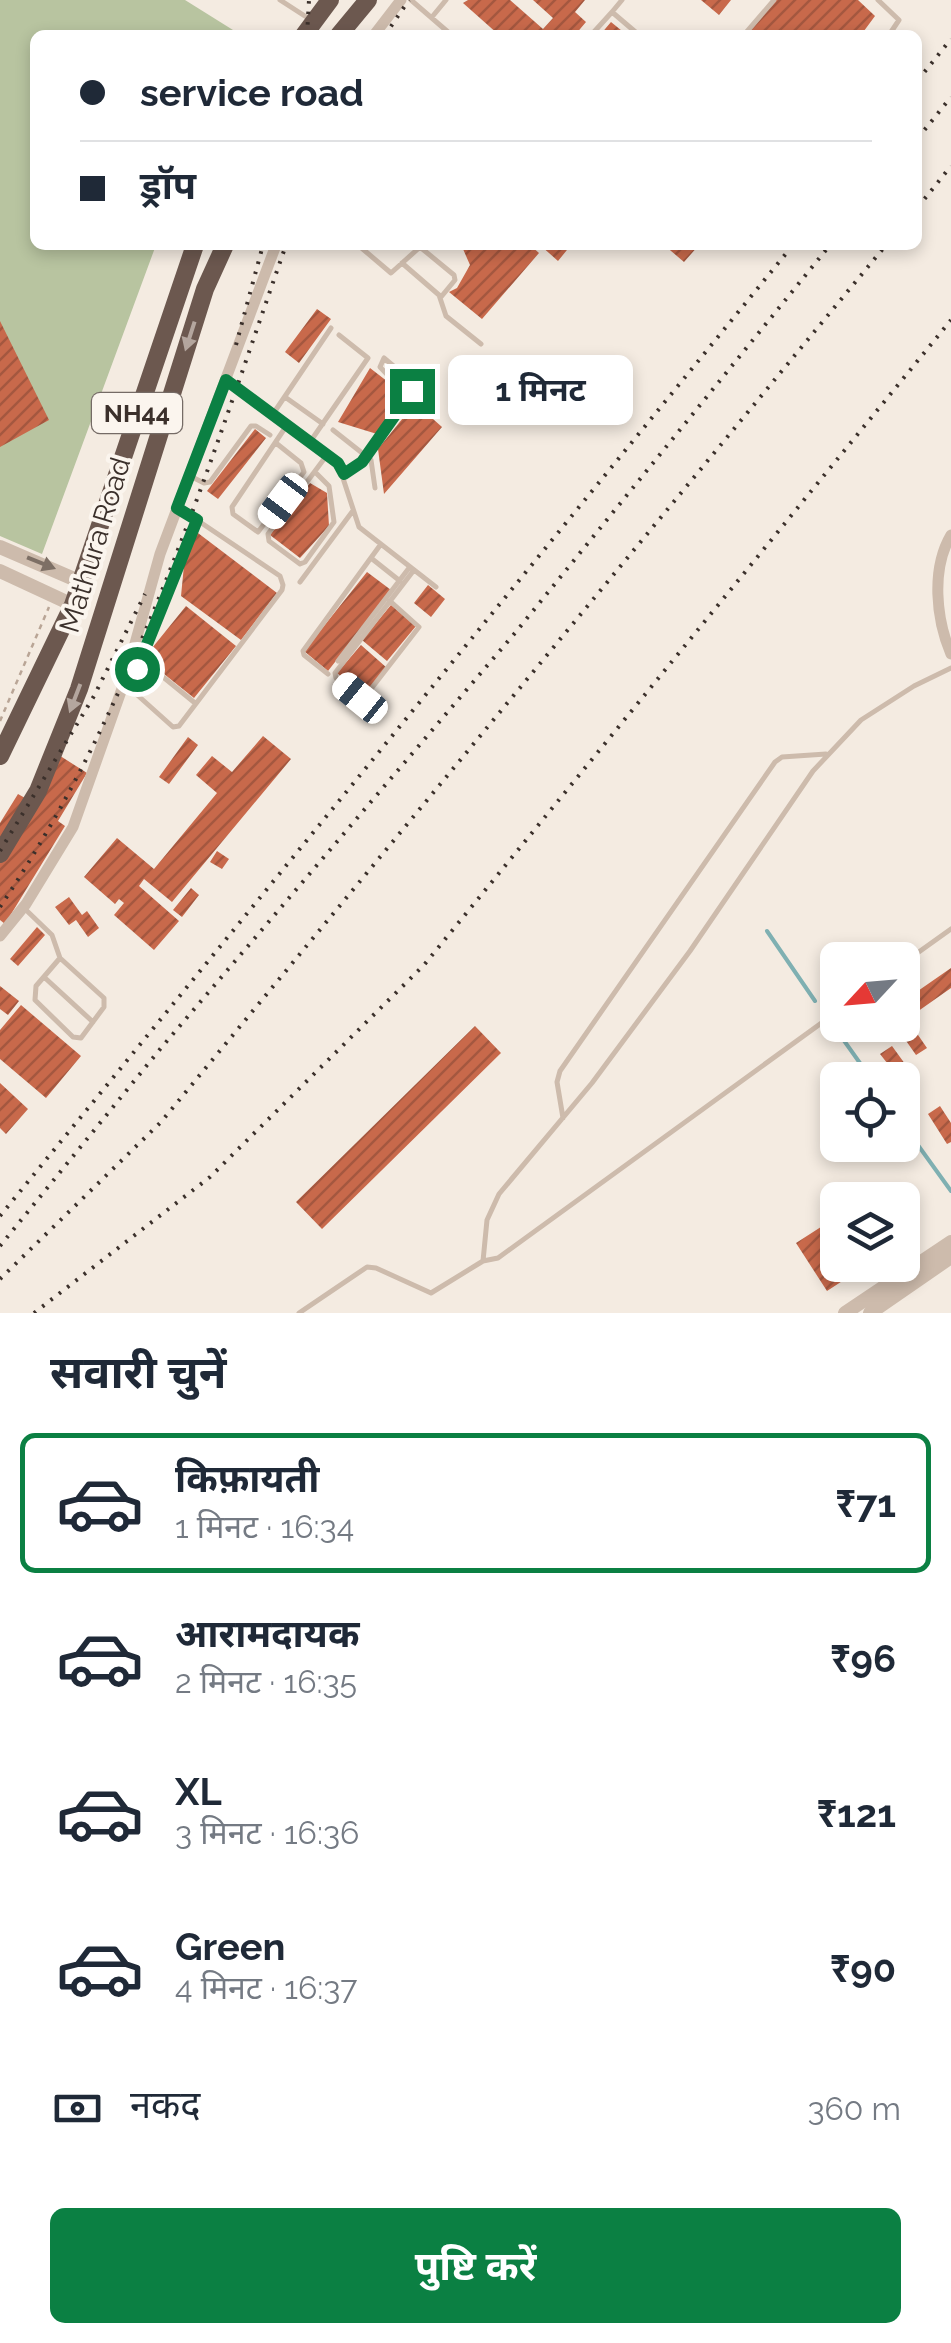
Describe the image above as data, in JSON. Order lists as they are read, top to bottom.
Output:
{
  "streets": {
    "highway": ["NH44", "Mathura Road"]
  },
  "north": "bottom left",
  "page": {
    "banner": ["service road", "ड्रॉप"],
    "bubble": "1 मिनट",
    "heading": "सवारी चुनें",
    "list": [
      {
        "name": "किफ़ायती",
        "note": "1 मिनट · 16:34",
        "value": "₹71"
      },
      {
        "name": "आरामदायक",
        "note": "2 मिनट · 16:35",
        "value": "₹96"
      },
      {
        "name": "XL",
        "note": "3 मिनट · 16:36",
        "value": "₹121"
      },
      {
        "name": "Green",
        "note": "4 मिनट · 16:37",
        "value": "₹90"
      }
    ],
    "pay": ["नकद", "360 m"],
    "buttons": "पुष्टि करें"
  }
}
